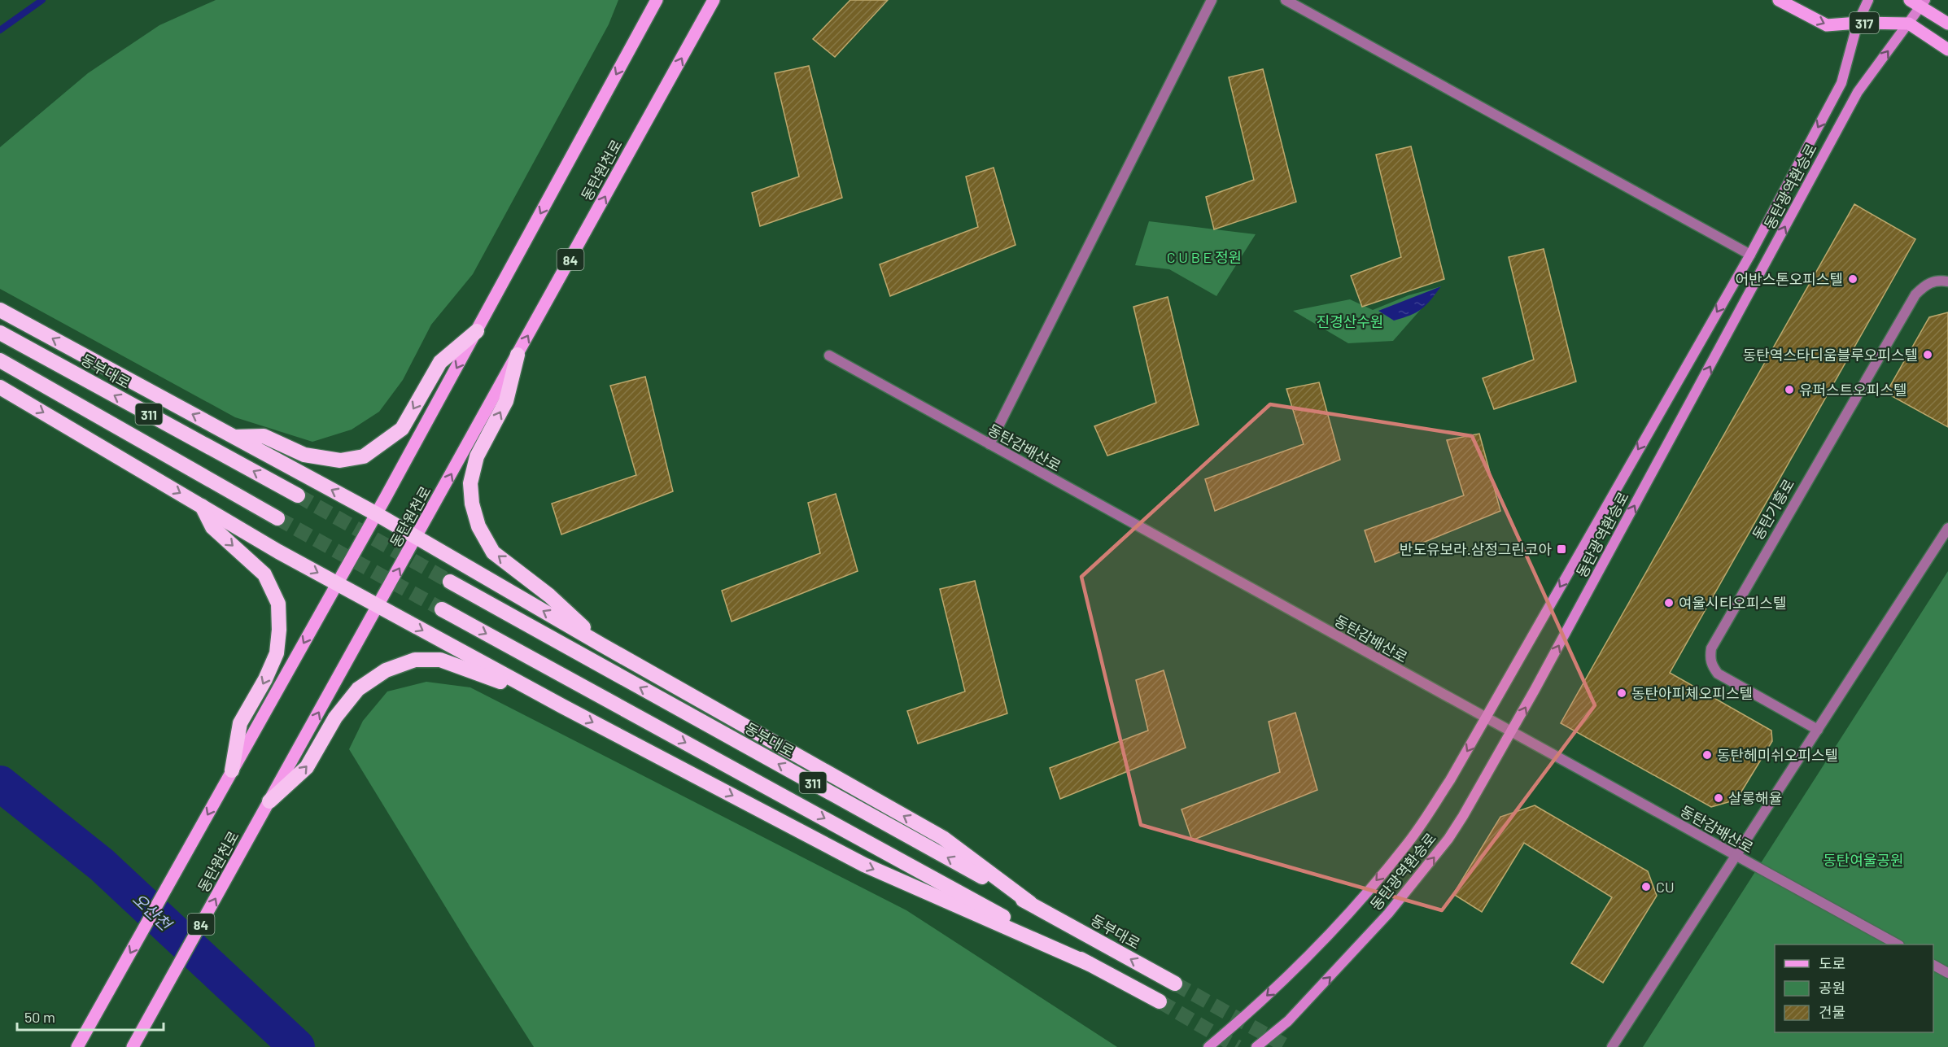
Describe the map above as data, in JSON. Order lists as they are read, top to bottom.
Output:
{
  "streets": {
    "highway": ["동부대로", "311"],
    "main road": ["317", "동탄원천로", "84"],
    "street": ["동탄광역환승로", "동탄감배산로", "동탄기흥로"]
  },
  "crossings": [
    ["317", "동탄광역환승로"],
    ["동탄광역환승로", "동탄감배산로"]
  ],
  "water": ["오산천"],
  "parks": ["C U B E 정원", "진경산수원", "동탄여울공원"],
  "places": {
    "other": [
      "어반스톤오피스텔",
      "동탄역스타디움블루오피스텔",
      "유퍼스트오피스텔",
      "여울시티오피스텔",
      "동탄아피체오피스텔",
      "동탄헤미쉬오피스텔",
      "살롱해율",
      "CU"
    ],
    "transit": ["반도유보라.삼정그린코아"]
  },
  "legend": ["도로", "공원", "건물"],
  "scale_bar": "50 m"
}
